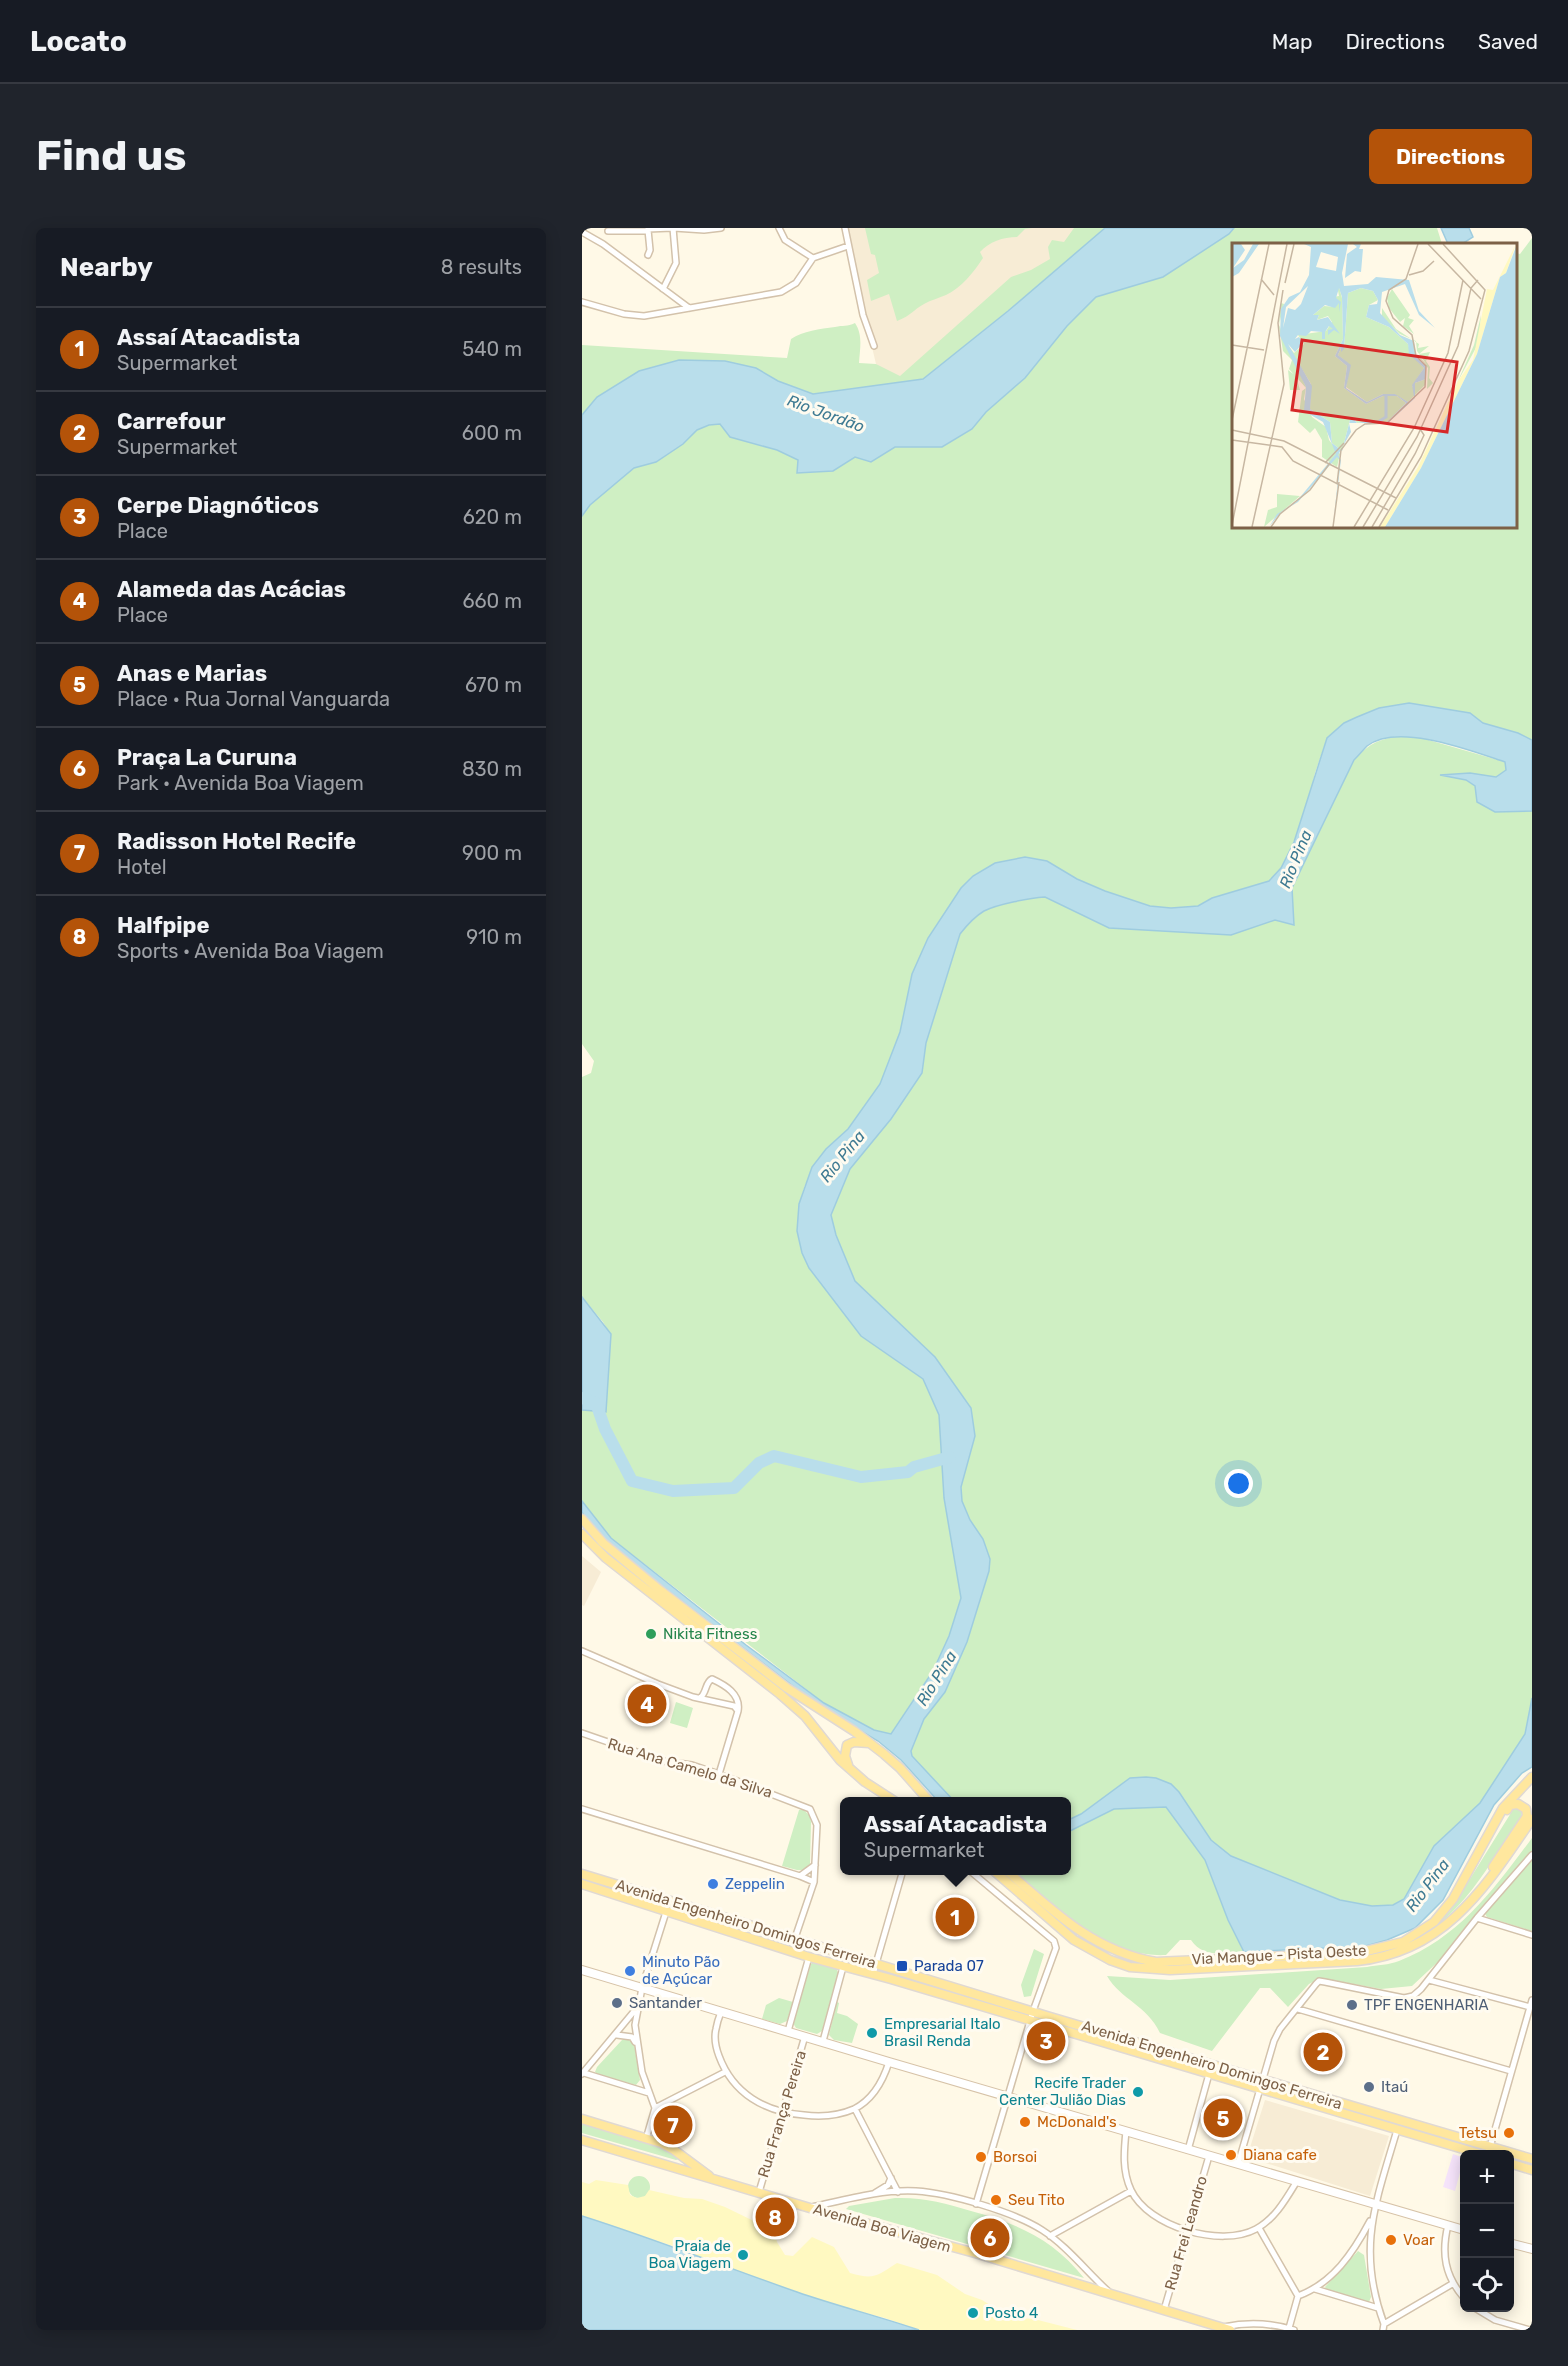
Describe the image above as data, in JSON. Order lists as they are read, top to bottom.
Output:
{
  "streets": {
    "main road": ["Avenida Engenheiro Domingos Ferreira", "Via Mangue - Pista Oeste", "Avenida Boa Viagem"],
    "street": ["Rua Ana Camelo da Silva", "Rua França Pereira", "Rua Frei Leandro"]
  },
  "crossings": [
    ["Rua Ana Camelo da Silva", "Avenida Engenheiro Domingos Ferreira"],
    ["Rua França Pereira", "Avenida Boa Viagem"],
    ["Avenida Boa Viagem", "Rua Frei Leandro"]
  ],
  "water": ["Rio Jordão", "Rio Pina"],
  "places": {
    "other": [
      "Nikita Fitness",
      "Zeppelin",
      "Minuto Pão de Açúcar",
      "Santander",
      "TPF ENGENHARIA",
      "Empresarial Italo Brasil Renda",
      "Itaú",
      "Recife Trader Center Julião Dias",
      "McDonald's",
      "Tetsu",
      "Diana cafe",
      "Borsoi",
      "Seu Tito",
      "Voar",
      "Praia de Boa Viagem",
      "Posto 4"
    ],
    "transit": ["Parada 07"]
  },
  "page": {
    "header": "Locato",
    "nav": ["Map", "Directions", "Saved"],
    "buttons": "Directions",
    "title": "Find us",
    "heading": ["Nearby", "8 results"],
    "list": [
      {
        "mark": "1",
        "name": "Assaí Atacadista",
        "note": "Supermarket",
        "value": "540 m"
      },
      {
        "mark": "2",
        "name": "Carrefour",
        "note": "Supermarket",
        "value": "600 m"
      },
      {
        "mark": "3",
        "name": "Cerpe Diagnóticos",
        "note": "Place",
        "value": "620 m"
      },
      {
        "mark": "4",
        "name": "Alameda das Acácias",
        "note": "Place",
        "value": "660 m"
      },
      {
        "mark": "5",
        "name": "Anas e Marias",
        "note": "Place · Rua Jornal Vanguarda",
        "value": "670 m"
      },
      {
        "mark": "6",
        "name": "Praça La Curuna",
        "note": "Park · Avenida Boa Viagem",
        "value": "830 m"
      },
      {
        "mark": "7",
        "name": "Radisson Hotel Recife",
        "note": "Hotel",
        "value": "900 m"
      },
      {
        "mark": "8",
        "name": "Halfpipe",
        "note": "Sports · Avenida Boa Viagem",
        "value": "910 m"
      }
    ],
    "pins": [
      "4",
      "1",
      "3",
      "2",
      "5",
      "7",
      "8",
      "6"
    ],
    "popup": ["Assaí Atacadista", "Supermarket"],
    "map_buttons": ["+", "−"]
  }
}
